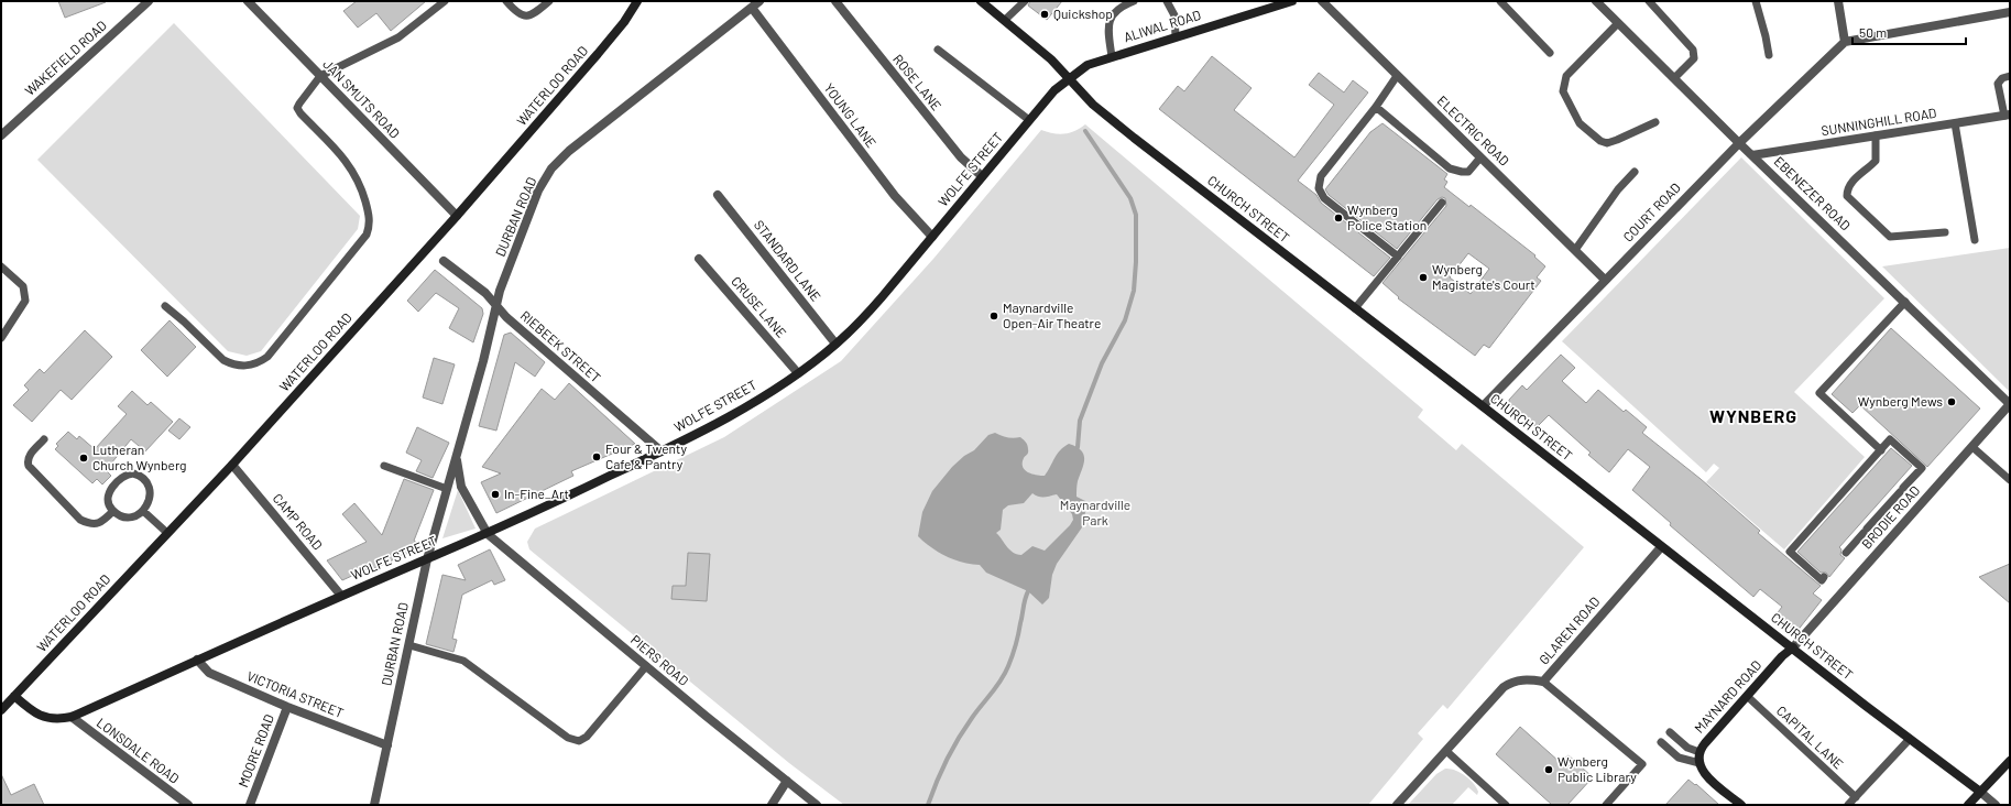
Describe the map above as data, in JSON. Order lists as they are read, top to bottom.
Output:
{
  "streets": {
    "street": [
      "ALIWAL ROAD",
      "WAKEFIELD ROAD",
      "ROSE LANE",
      "WATERLOO ROAD",
      "JAN SMUTS ROAD",
      "YOUNG LANE",
      "SUNNINGHILL ROAD",
      "ELECTRIC ROAD",
      "WOLFE STREET",
      "EBENEZER ROAD",
      "CHURCH STREET",
      "COURT ROAD",
      "DURBAN ROAD",
      "STANDARD LANE",
      "CRUSE LANE",
      "RIEBEEK STREET",
      "BRODIE ROAD",
      "CAMP ROAD",
      "GLAREN ROAD",
      "PIERS ROAD",
      "VICTORIA STREET",
      "MAYNARD ROAD",
      "LONSDALE ROAD",
      "MOORE ROAD"
    ],
    "lane": ["CAPITAL LANE"]
  },
  "crossings": [
    ["ALIWAL ROAD", "WOLFE STREET"],
    ["ALIWAL ROAD", "CHURCH STREET"],
    ["ROSE LANE", "WOLFE STREET"],
    ["WATERLOO ROAD", "JAN SMUTS ROAD"],
    ["WATERLOO ROAD", "WOLFE STREET"],
    ["WATERLOO ROAD", "CAMP ROAD"],
    ["YOUNG LANE", "WOLFE STREET"],
    ["YOUNG LANE", "DURBAN ROAD"],
    ["SUNNINGHILL ROAD", "EBENEZER ROAD"],
    ["ELECTRIC ROAD", "COURT ROAD"],
    ["WOLFE STREET", "CHURCH STREET"],
    ["WOLFE STREET", "DURBAN ROAD"],
    ["WOLFE STREET", "STANDARD LANE"],
    ["WOLFE STREET", "CRUSE LANE"],
    ["WOLFE STREET", "RIEBEEK STREET"],
    ["WOLFE STREET", "CAMP ROAD"],
    ["WOLFE STREET", "PIERS ROAD"],
    ["WOLFE STREET", "VICTORIA STREET"],
    ["WOLFE STREET", "LONSDALE ROAD"],
    ["EBENEZER ROAD", "COURT ROAD"],
    ["EBENEZER ROAD", "BRODIE ROAD"],
    ["CHURCH STREET", "COURT ROAD"],
    ["CHURCH STREET", "BRODIE ROAD"],
    ["CHURCH STREET", "GLAREN ROAD"],
    ["CHURCH STREET", "MAYNARD ROAD"],
    ["DURBAN ROAD", "RIEBEEK STREET"],
    ["DURBAN ROAD", "PIERS ROAD"],
    ["DURBAN ROAD", "VICTORIA STREET"],
    ["BRODIE ROAD", "MAYNARD ROAD"],
    ["VICTORIA STREET", "MOORE ROAD"],
    ["MAYNARD ROAD", "CAPITAL LANE"]
  ],
  "districts": ["WYNBERG"],
  "parks": ["Maynardville Park"],
  "places": [
    "Quickshop",
    "Wynberg Police Station",
    "Wynberg Magistrate's Court",
    "Maynardville Open-Air Theatre",
    "Wynberg Mews",
    "Four & Twenty Cafe & Pantry",
    "Lutheran Church Wynberg",
    "In-Fine_Art",
    "Wynberg Public Library"
  ],
  "scale_bar": "50 m"
}
